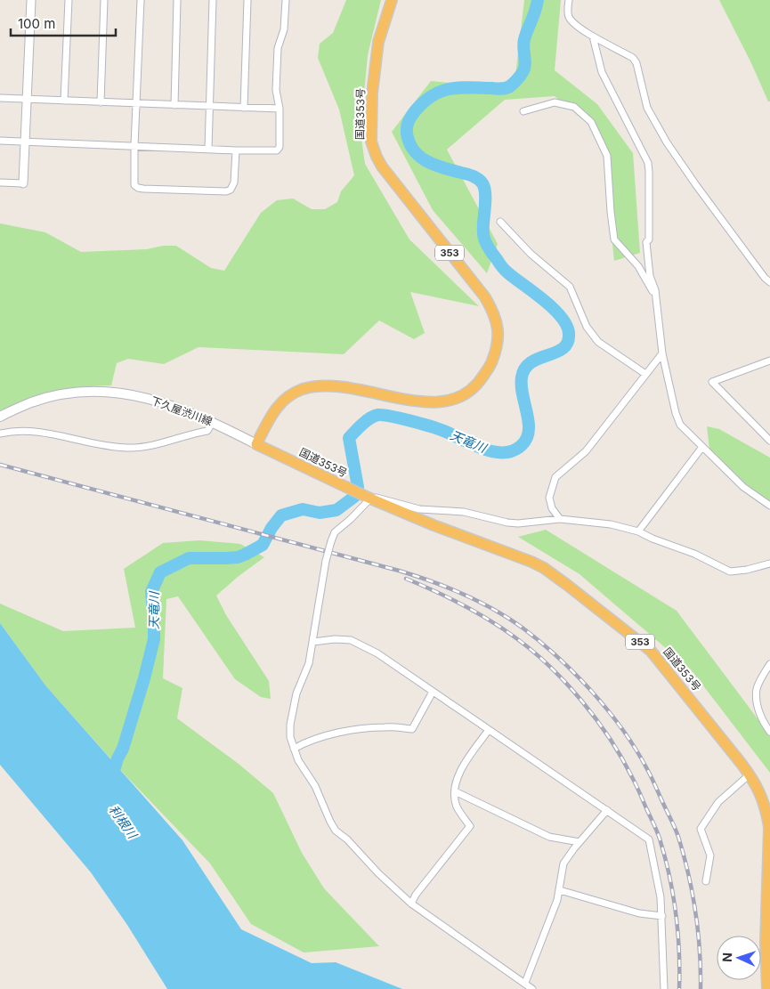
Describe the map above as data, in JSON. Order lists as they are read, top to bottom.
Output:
{
  "streets": {
    "highway": ["国道353号", "353"],
    "main road": ["下久屋渋川線"]
  },
  "crossings": [
    ["国道353号", "下久屋渋川線"]
  ],
  "water": ["天竜川", "利根川"],
  "scale_bar": "100 m",
  "north": "left"
}
